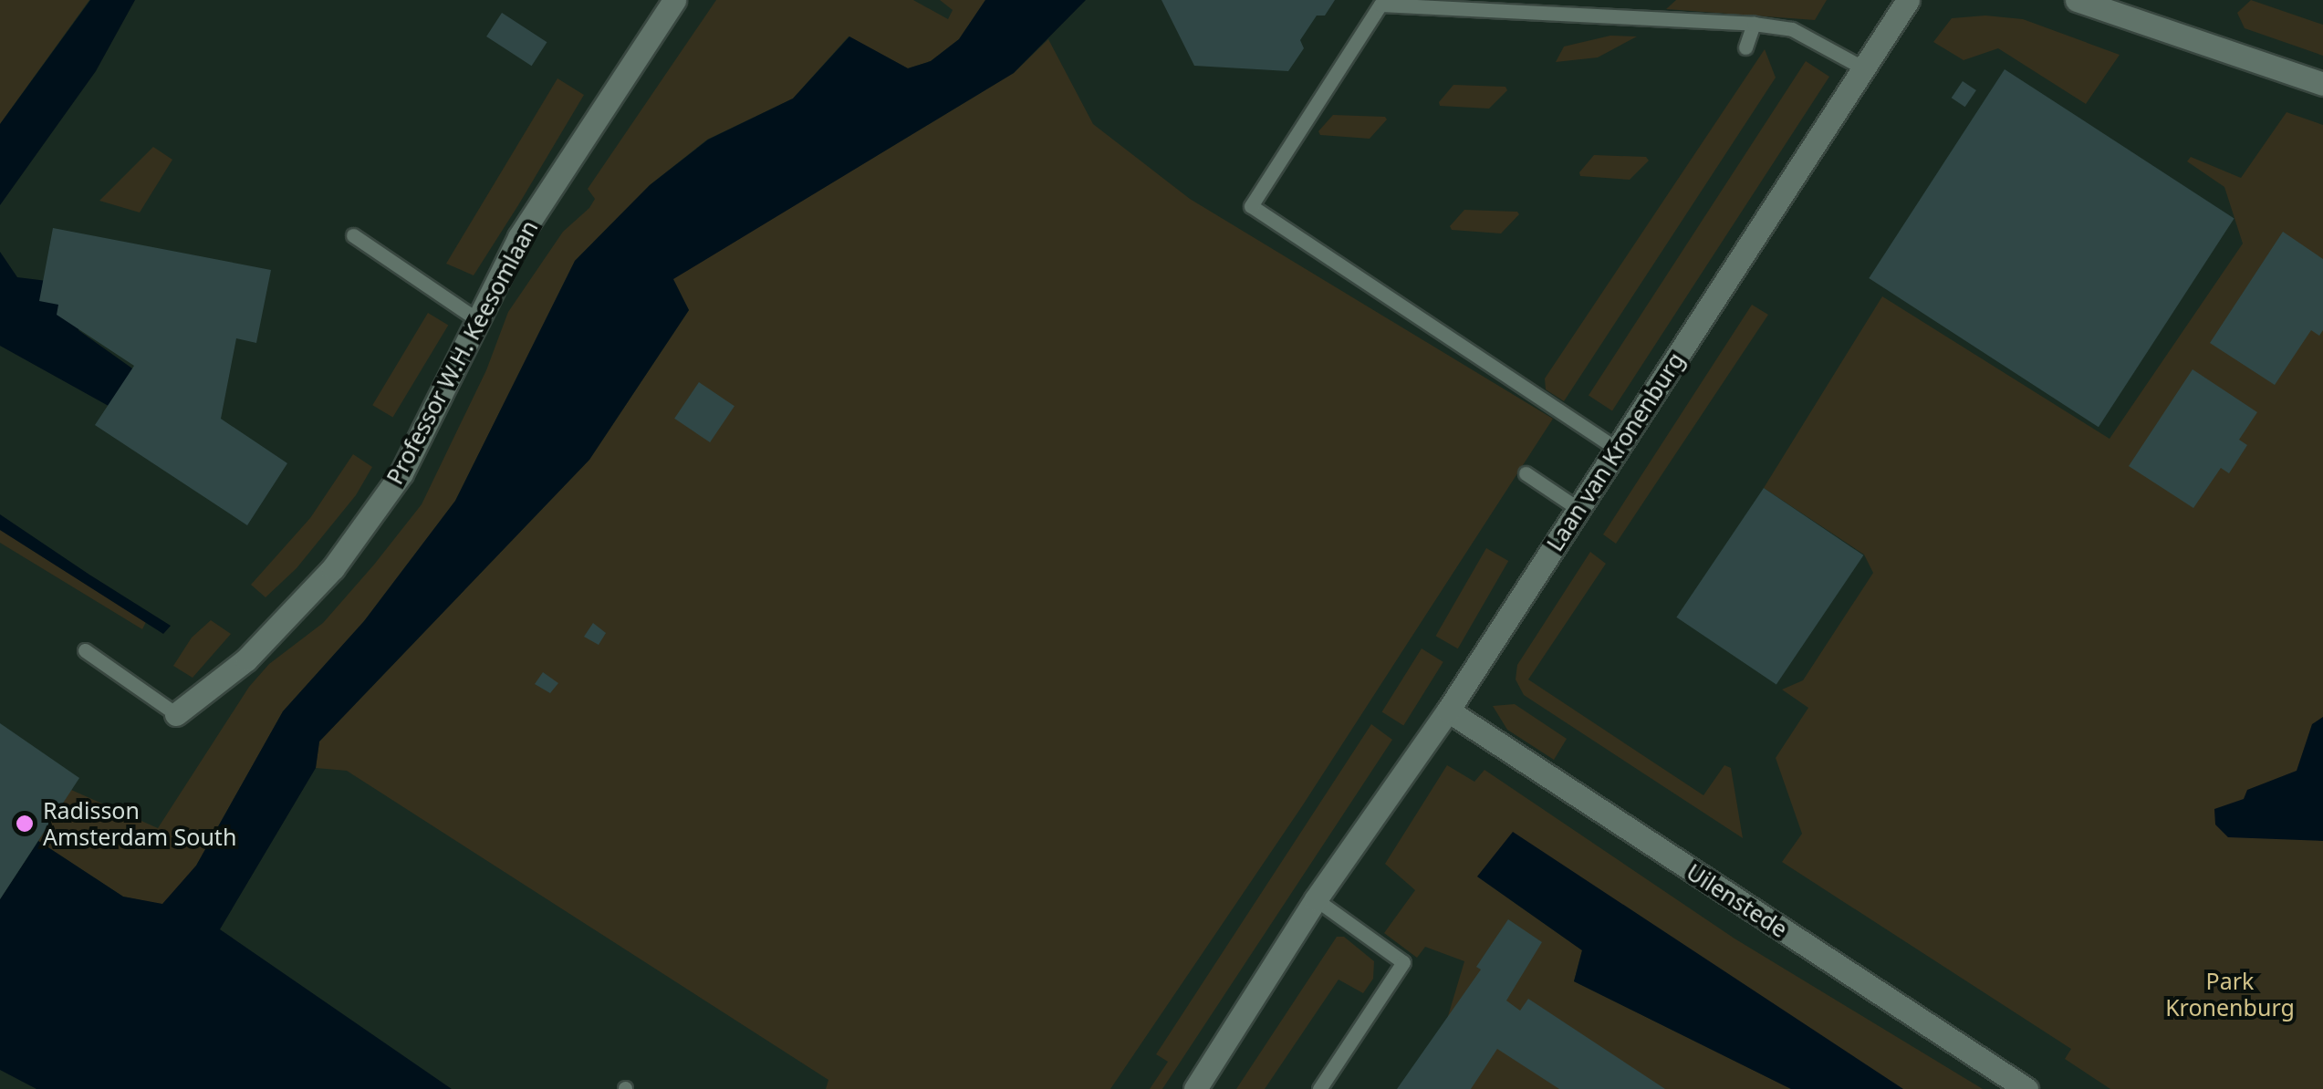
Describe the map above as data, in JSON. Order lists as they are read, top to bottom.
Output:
{
  "streets": {
    "street": ["Professor W.H. Keesomlaan", "Laan van Kronenburg", "Uilenstede"]
  },
  "crossings": [
    ["Laan van Kronenburg", "Uilenstede"]
  ],
  "parks": ["Park Kronenburg"],
  "places": ["Radisson Amsterdam South"]
}
